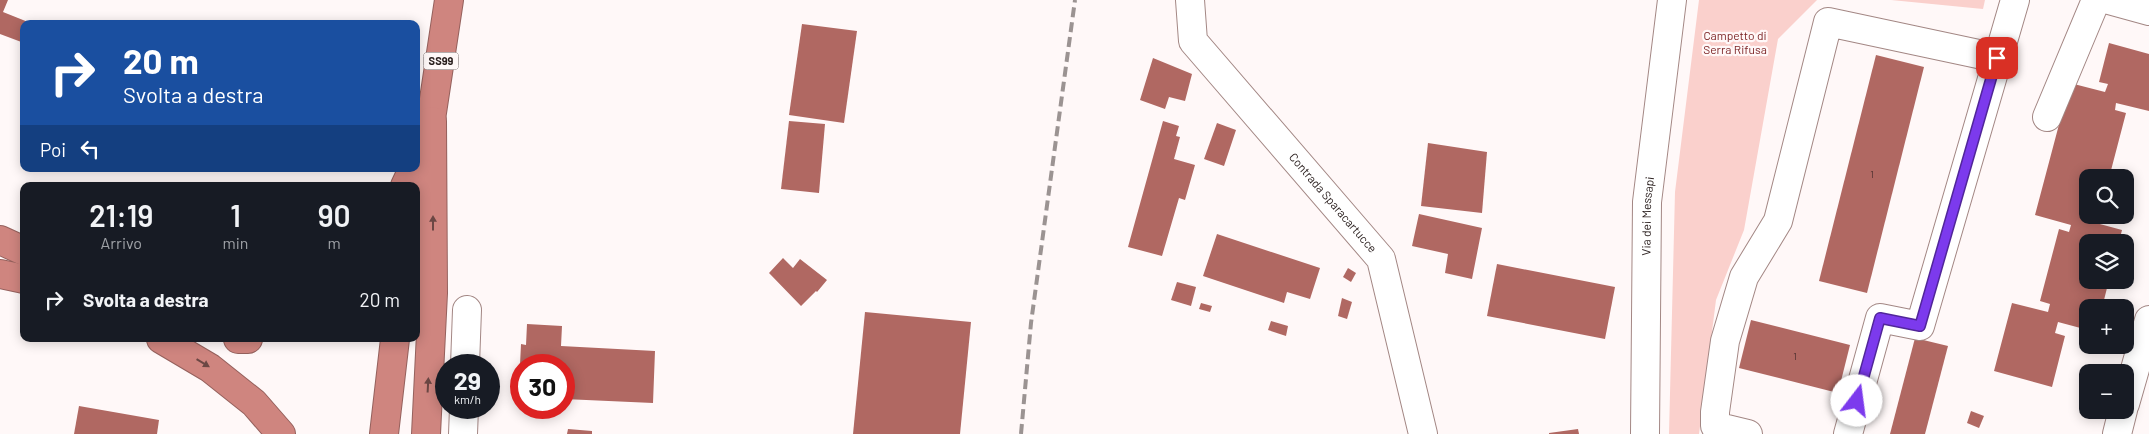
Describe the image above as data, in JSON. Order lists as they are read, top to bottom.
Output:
{
  "streets": {
    "highway": ["SS99"],
    "street": ["Contrada Sparacartucce", "Via dei Messapi"]
  },
  "parks": ["Campetto di Serra Rifusa"],
  "house_numbers": ["1", "1"],
  "page": {
    "turn": ["20 m", "Svolta a destra"],
    "then": "Poi",
    "map_buttons": ["+", "−"],
    "eta": [
      "21:19",
      "Arrivo",
      "1",
      "min",
      "90",
      "m"
    ],
    "list": [
      {
        "name": "Svolta a destra",
        "value": "20 m"
      }
    ],
    "speed": "29 km/h",
    "limit": "30"
  }
}
